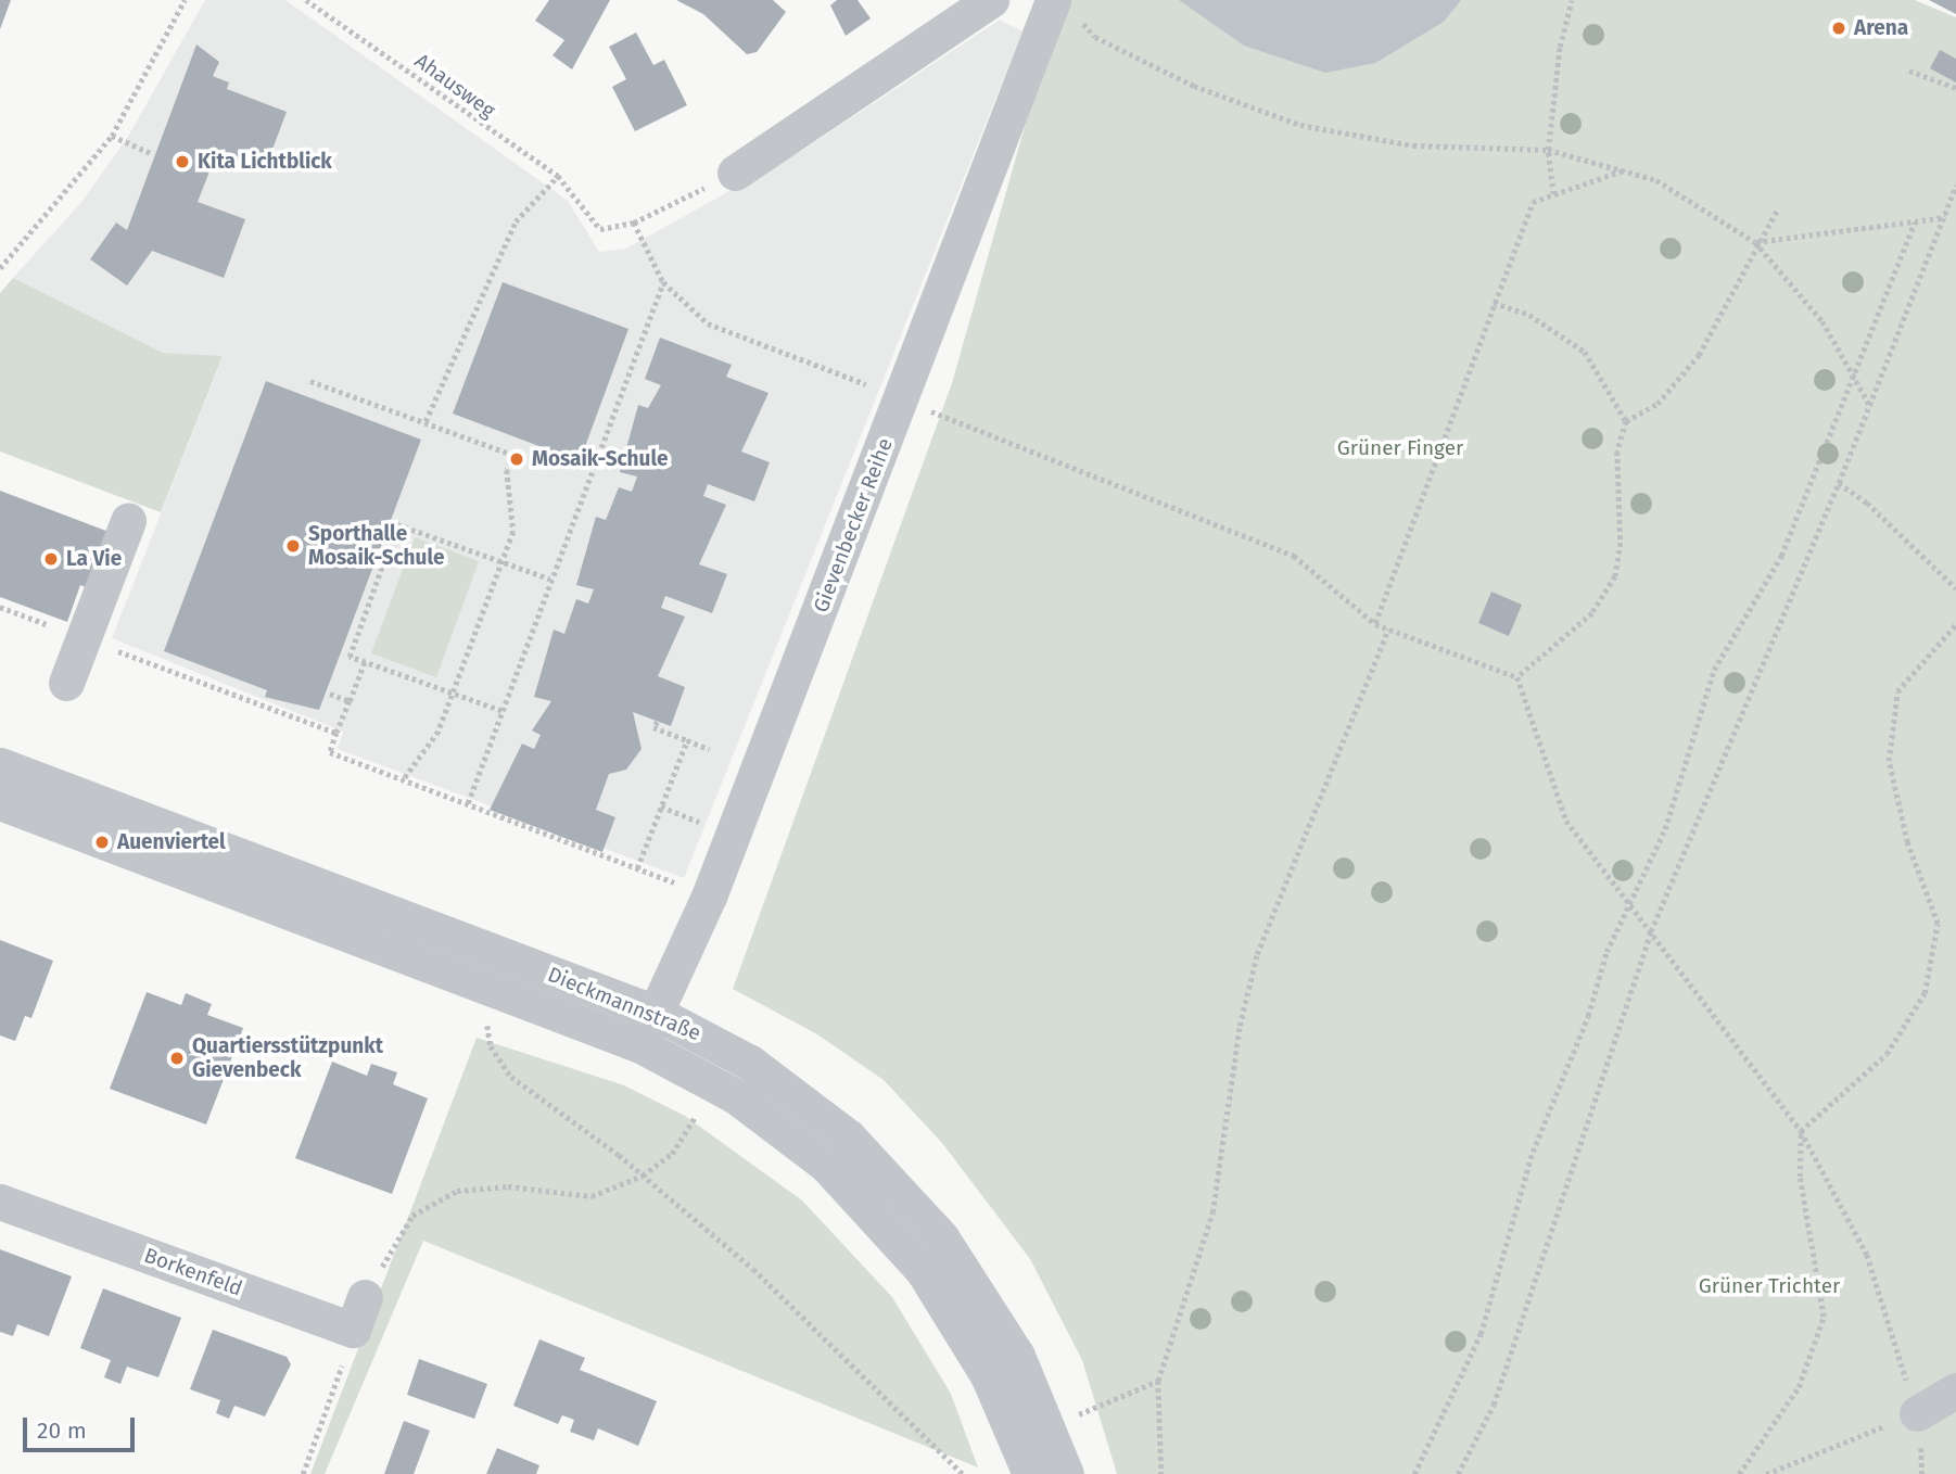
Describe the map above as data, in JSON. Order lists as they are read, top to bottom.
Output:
{
  "streets": {
    "street": ["Gievenbecker Reihe", "Dieckmannstraße", "Borkenfeld"],
    "path": ["Ahausweg"]
  },
  "crossings": [
    ["Gievenbecker Reihe", "Dieckmannstraße"]
  ],
  "parks": ["Grüner Finger", "Grüner Trichter"],
  "places": [
    "Arena",
    "Kita Lichtblick",
    "Mosaik-Schule",
    "Sporthalle Mosaik-Schule",
    "La Vie",
    "Auenviertel",
    "Quartiersstützpunkt Gievenbeck"
  ],
  "scale_bar": "20 m"
}
